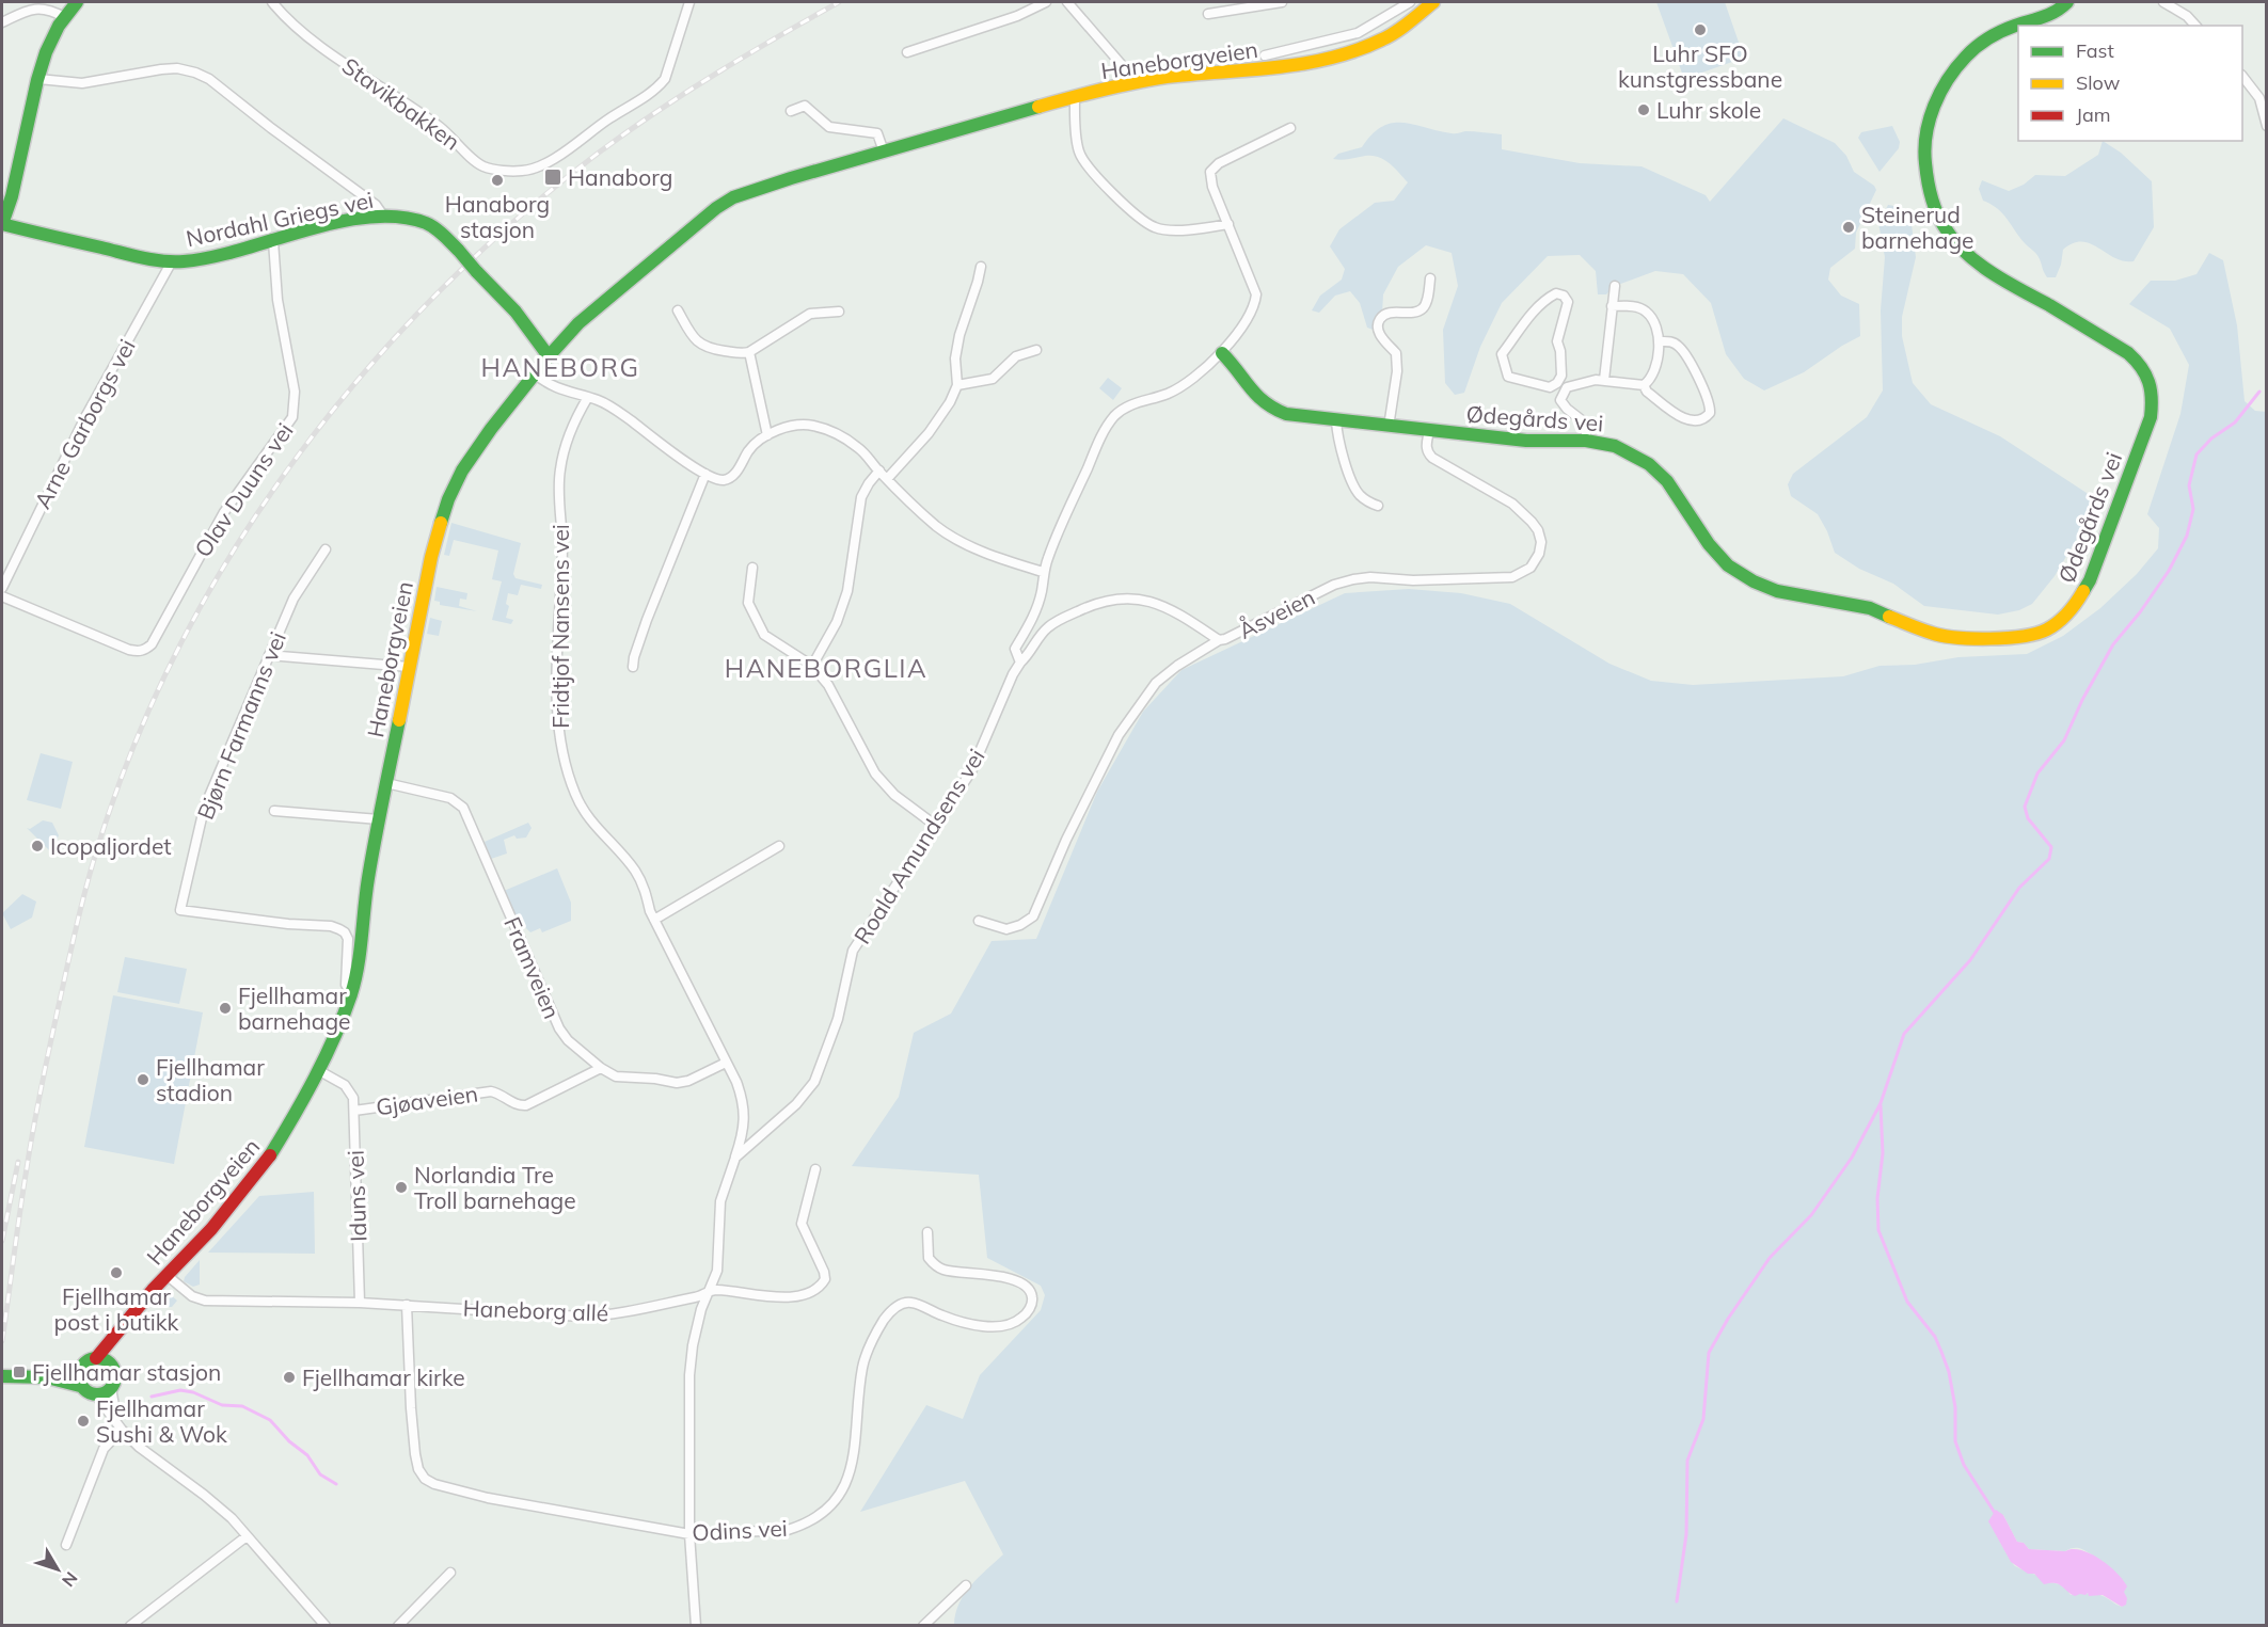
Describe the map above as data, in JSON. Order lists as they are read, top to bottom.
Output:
{
  "streets": {
    "street": [
      "Haneborgveien",
      "Stavikbakken",
      "Nordahl Griegs vei",
      "Ødegårds vei",
      "Arne Garborgs vei",
      "Olav Duuns vei",
      "Åsveien",
      "Fridtjof Nansens vei",
      "Bjørn Farmanns vei",
      "Roald Amundsens vei",
      "Framveien",
      "Gjøaveien",
      "Iduns vei",
      "Haneborg allé",
      "Odins vei"
    ]
  },
  "crossings": [
    ["Haneborgveien", "Nordahl Griegs vei"],
    ["Haneborgveien", "Bjørn Farmanns vei"],
    ["Haneborgveien", "Framveien"],
    ["Haneborgveien", "Iduns vei"],
    ["Haneborgveien", "Haneborg allé"],
    ["Nordahl Griegs vei", "Arne Garborgs vei"],
    ["Nordahl Griegs vei", "Olav Duuns vei"],
    ["Ødegårds vei", "Åsveien"],
    ["Ødegårds vei", "Roald Amundsens vei"],
    ["Fridtjof Nansens vei", "Roald Amundsens vei"],
    ["Fridtjof Nansens vei", "Framveien"],
    ["Fridtjof Nansens vei", "Haneborg allé"],
    ["Fridtjof Nansens vei", "Odins vei"],
    ["Framveien", "Gjøaveien"],
    ["Gjøaveien", "Iduns vei"],
    ["Iduns vei", "Haneborg allé"],
    ["Haneborg allé", "Odins vei"]
  ],
  "districts": ["HANEBORG", "HANEBORGLIA"],
  "places": {
    "other": [
      "Luhr SFO kunstgressbane",
      "Luhr skole",
      "Hanaborg stasjon",
      "Steinerud barnehage",
      "Icopaljordet",
      "Fjellhamar barnehage",
      "Fjellhamar stadion",
      "Norlandia Tre Troll barnehage",
      "Fjellhamar post i butikk",
      "Fjellhamar kirke",
      "Fjellhamar Sushi & Wok"
    ],
    "transit": ["Hanaborg", "Fjellhamar stasjon"]
  },
  "legend": ["Fast", "Slow", "Jam"],
  "north": "bottom right"
}
